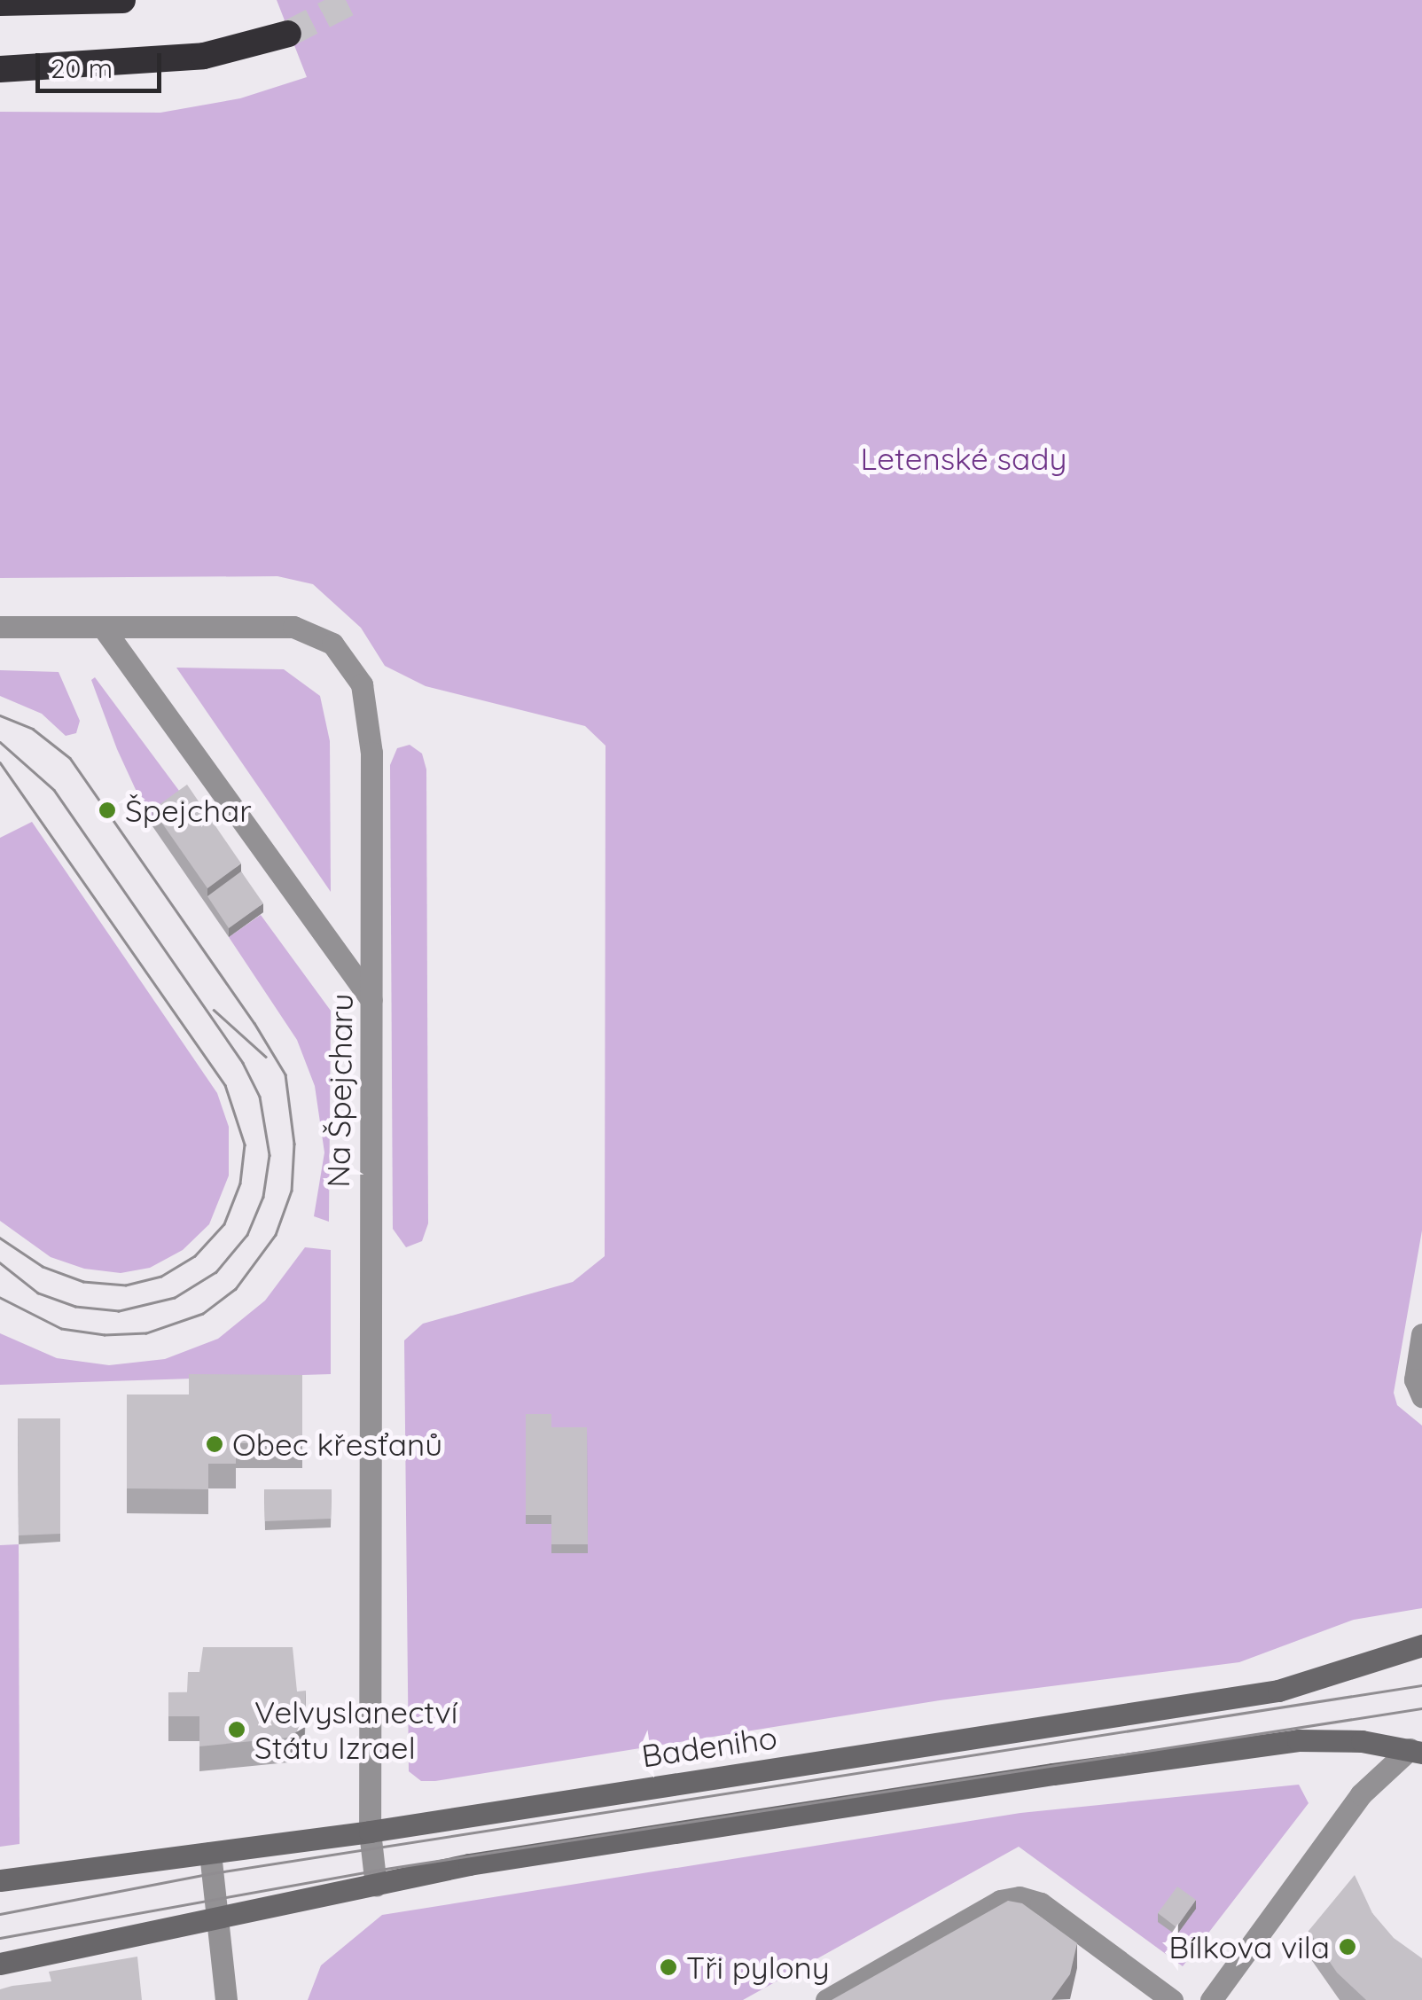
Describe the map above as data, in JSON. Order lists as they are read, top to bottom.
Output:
{
  "streets": {
    "main road": ["Badeniho"],
    "street": ["Na Špejcharu"]
  },
  "crossings": [
    ["Na Špejcharu", "Badeniho"]
  ],
  "parks": ["Letenské sady"],
  "places": [
    "Špejchar",
    "Obec křesťanů",
    "Velvyslanectví Státu Izrael",
    "Bílkova vila",
    "Tři pylony"
  ],
  "scale_bar": "20 m"
}
